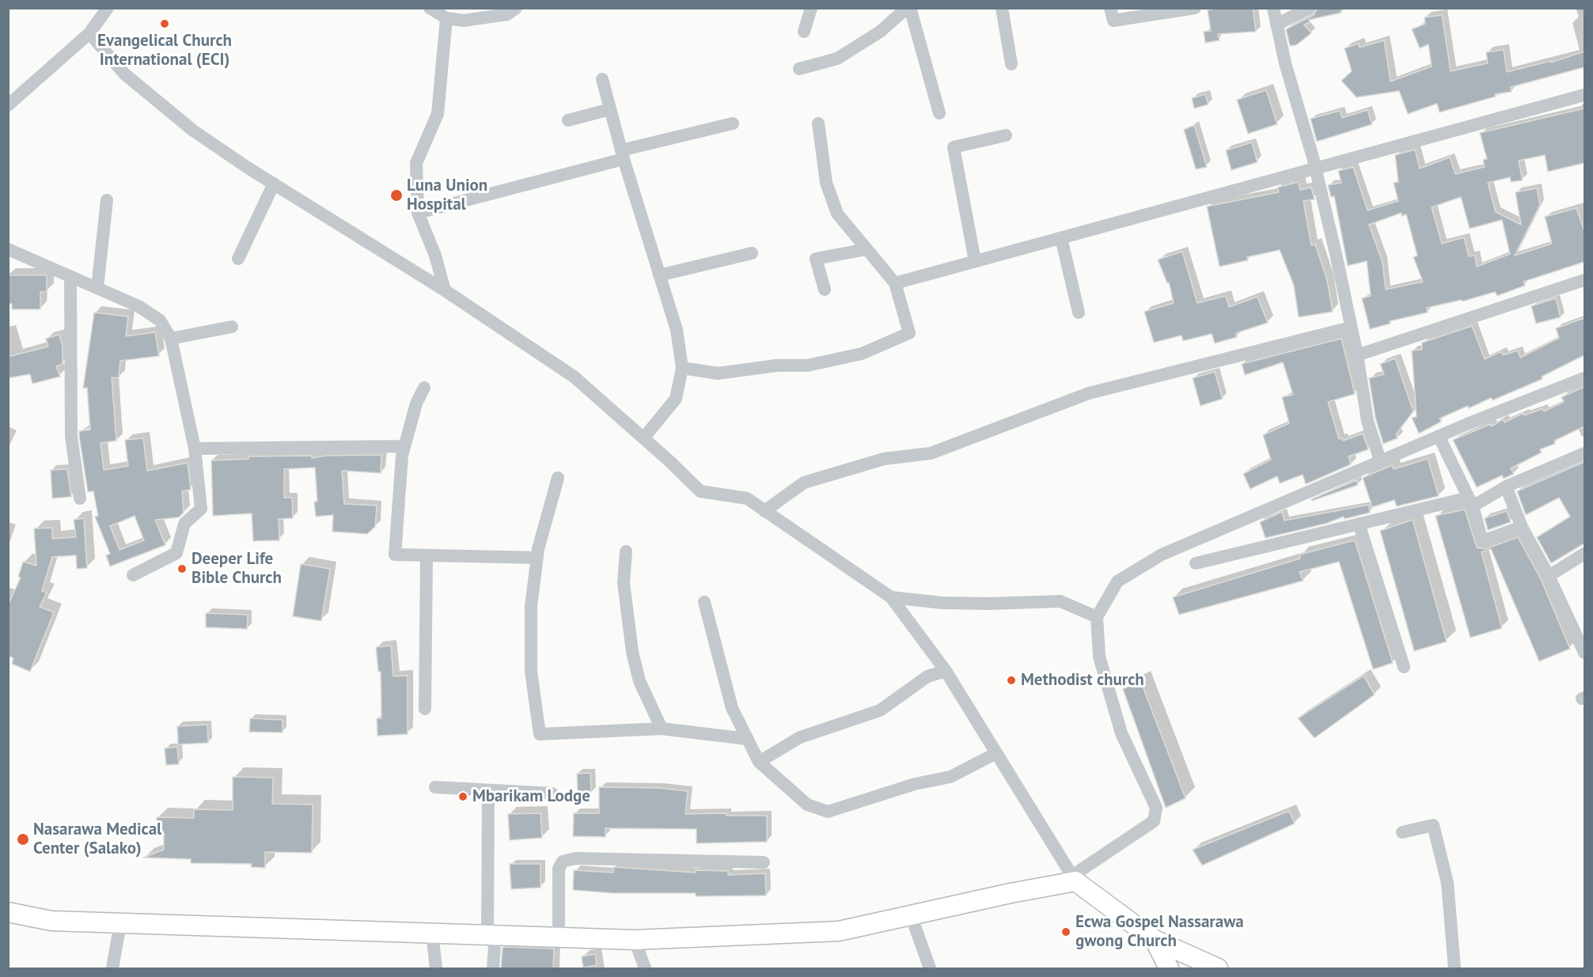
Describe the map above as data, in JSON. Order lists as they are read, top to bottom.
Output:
{
  "places": [
    "Evangelical Church International (ECI)",
    "Luna Union Hospital",
    "Deeper Life Bible Church",
    "Methodist church",
    "Mbarikam Lodge",
    "Nasarawa Medical Center (Salako)",
    "Ecwa Gospel Nassarawa gwong Church"
  ]
}
